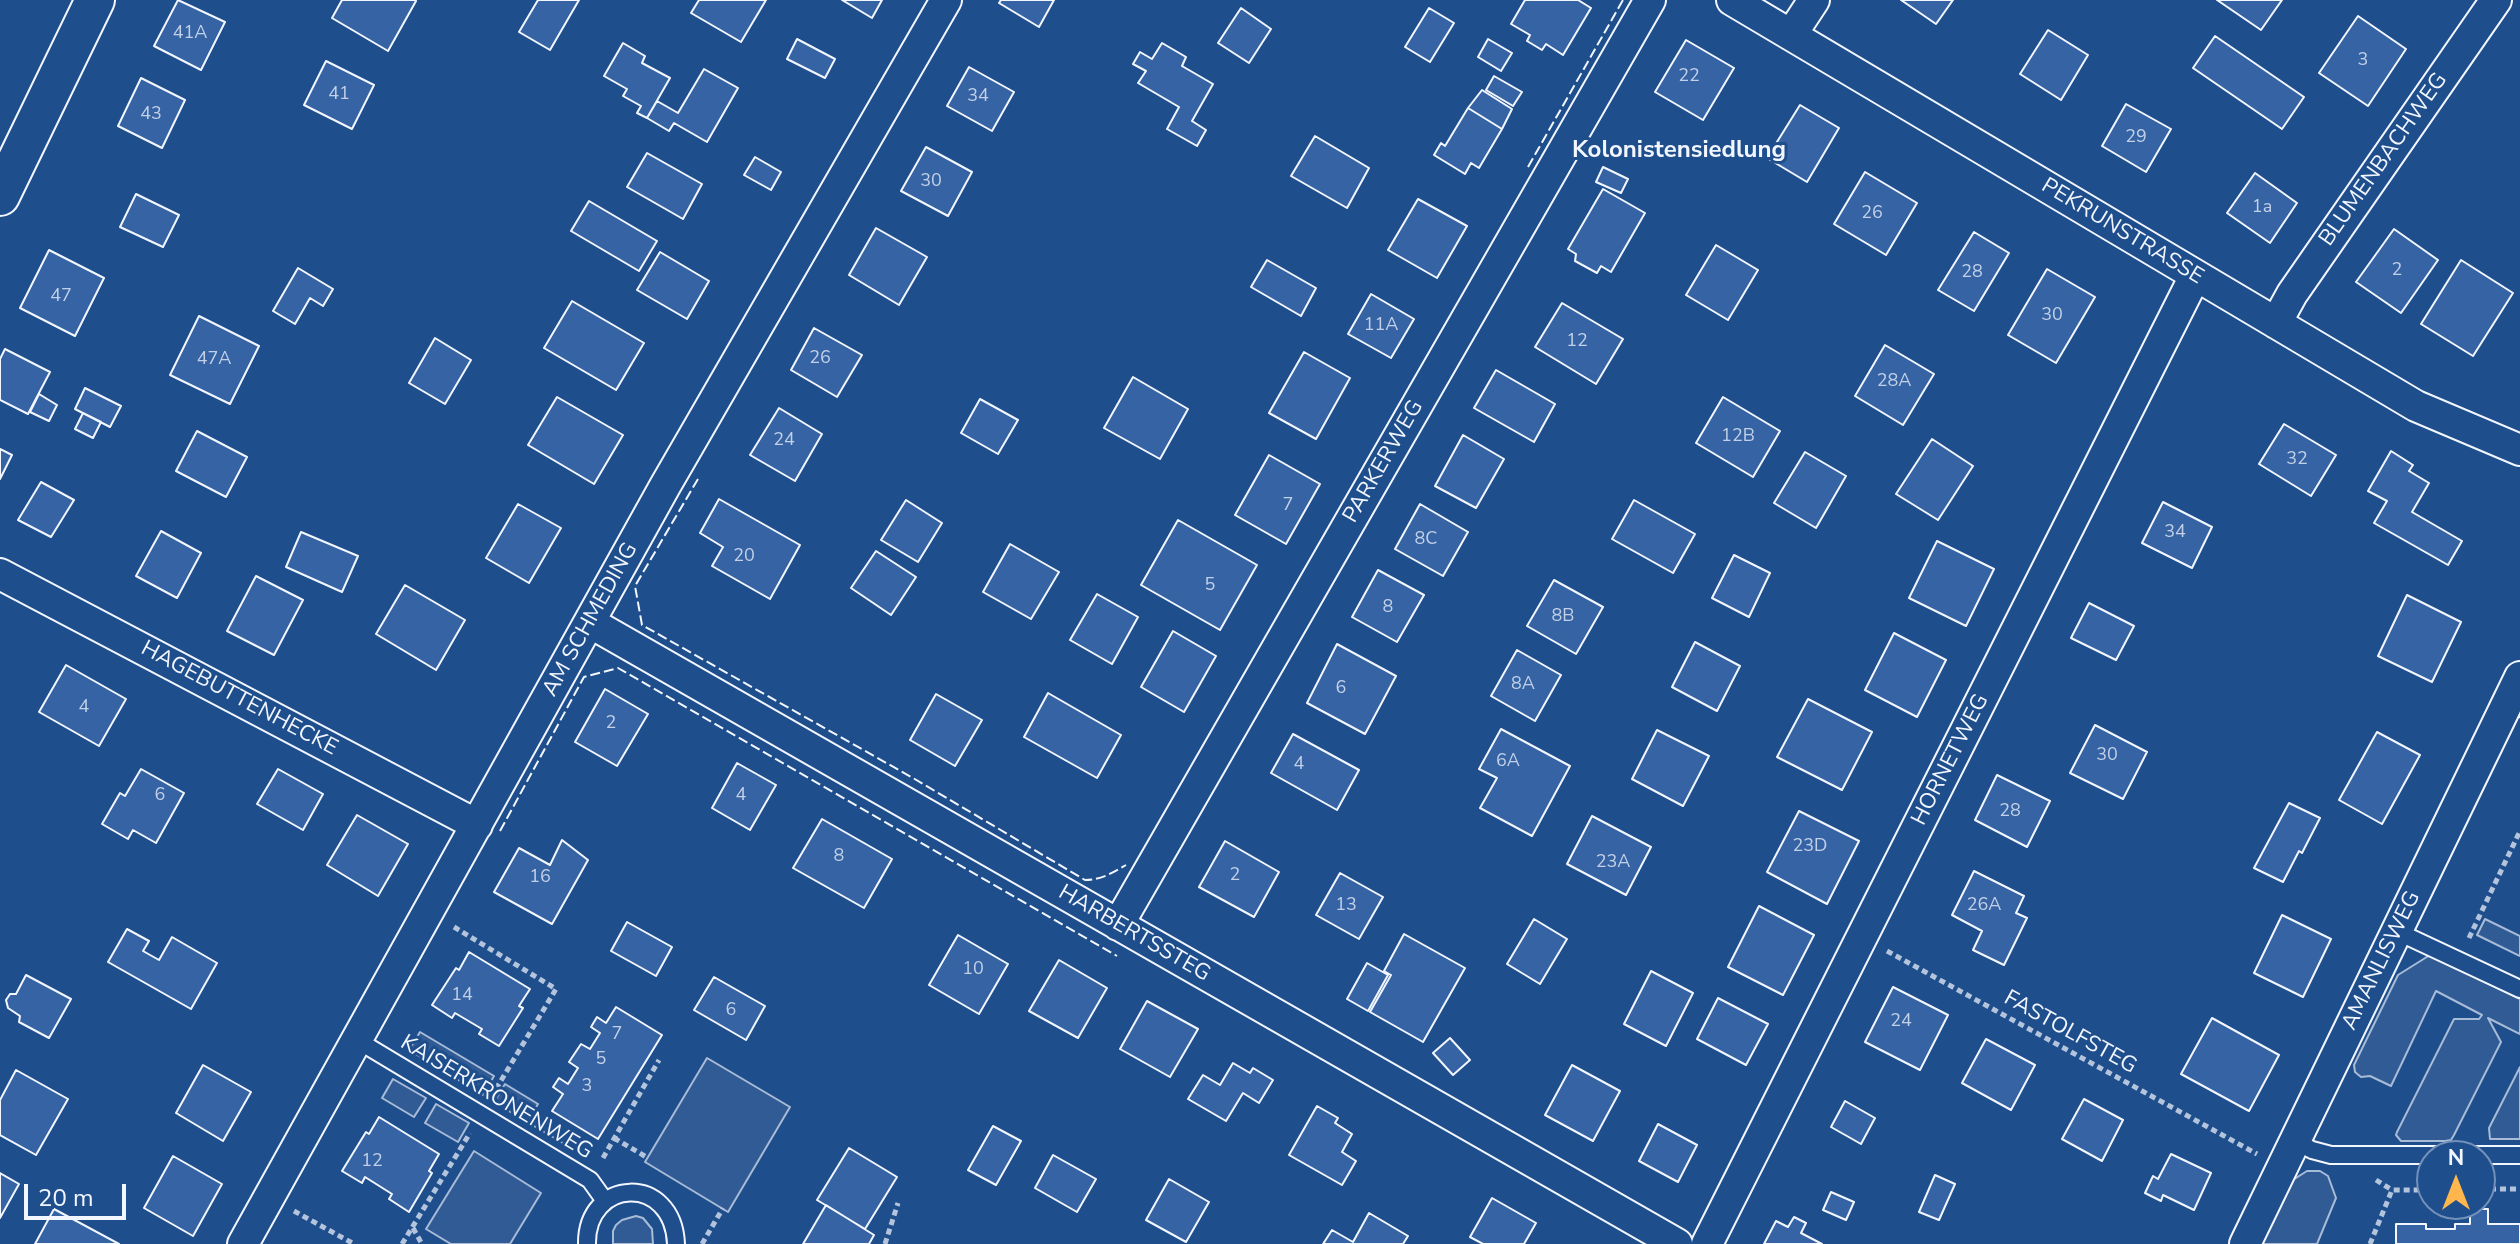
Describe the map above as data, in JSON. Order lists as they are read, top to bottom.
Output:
{
  "streets": {
    "street": [
      "BLUMENBACHWEG",
      "PEKRUNSTRASSE",
      "PARKERWEG",
      "AM SCHMEDING",
      "HAGEBUTTENHECKE",
      "HORNETWEG",
      "HARBERTSSTEG",
      "AMANLISWEG"
    ],
    "lane": ["KAISERKRONENWEG"],
    "path": ["FASTOLFSTEG"]
  },
  "crossings": [
    ["BLUMENBACHWEG", "PEKRUNSTRASSE"],
    ["PEKRUNSTRASSE", "HORNETWEG"],
    ["PARKERWEG", "HARBERTSSTEG"],
    ["AM SCHMEDING", "HAGEBUTTENHECKE"],
    ["AM SCHMEDING", "HARBERTSSTEG"],
    ["AM SCHMEDING", "KAISERKRONENWEG"],
    ["HORNETWEG", "FASTOLFSTEG"]
  ],
  "districts": ["Kolonistensiedlung"],
  "house_numbers": [
    "41A",
    "3",
    "22",
    "41",
    "34",
    "43",
    "29",
    "30",
    "1a",
    "26",
    "2",
    "28",
    "47",
    "30",
    "11A",
    "12",
    "26",
    "47A",
    "28A",
    "12B",
    "24",
    "32",
    "7",
    "34",
    "8C",
    "20",
    "5",
    "8",
    "8B",
    "8A",
    "6",
    "4",
    "2",
    "30",
    "6A",
    "4",
    "6",
    "4",
    "28",
    "23D",
    "8",
    "23A",
    "2",
    "16",
    "13",
    "26A",
    "10",
    "14",
    "6",
    "24",
    "7",
    "5",
    "3",
    "12"
  ],
  "scale_bar": "20 m",
  "north": "top"
}
